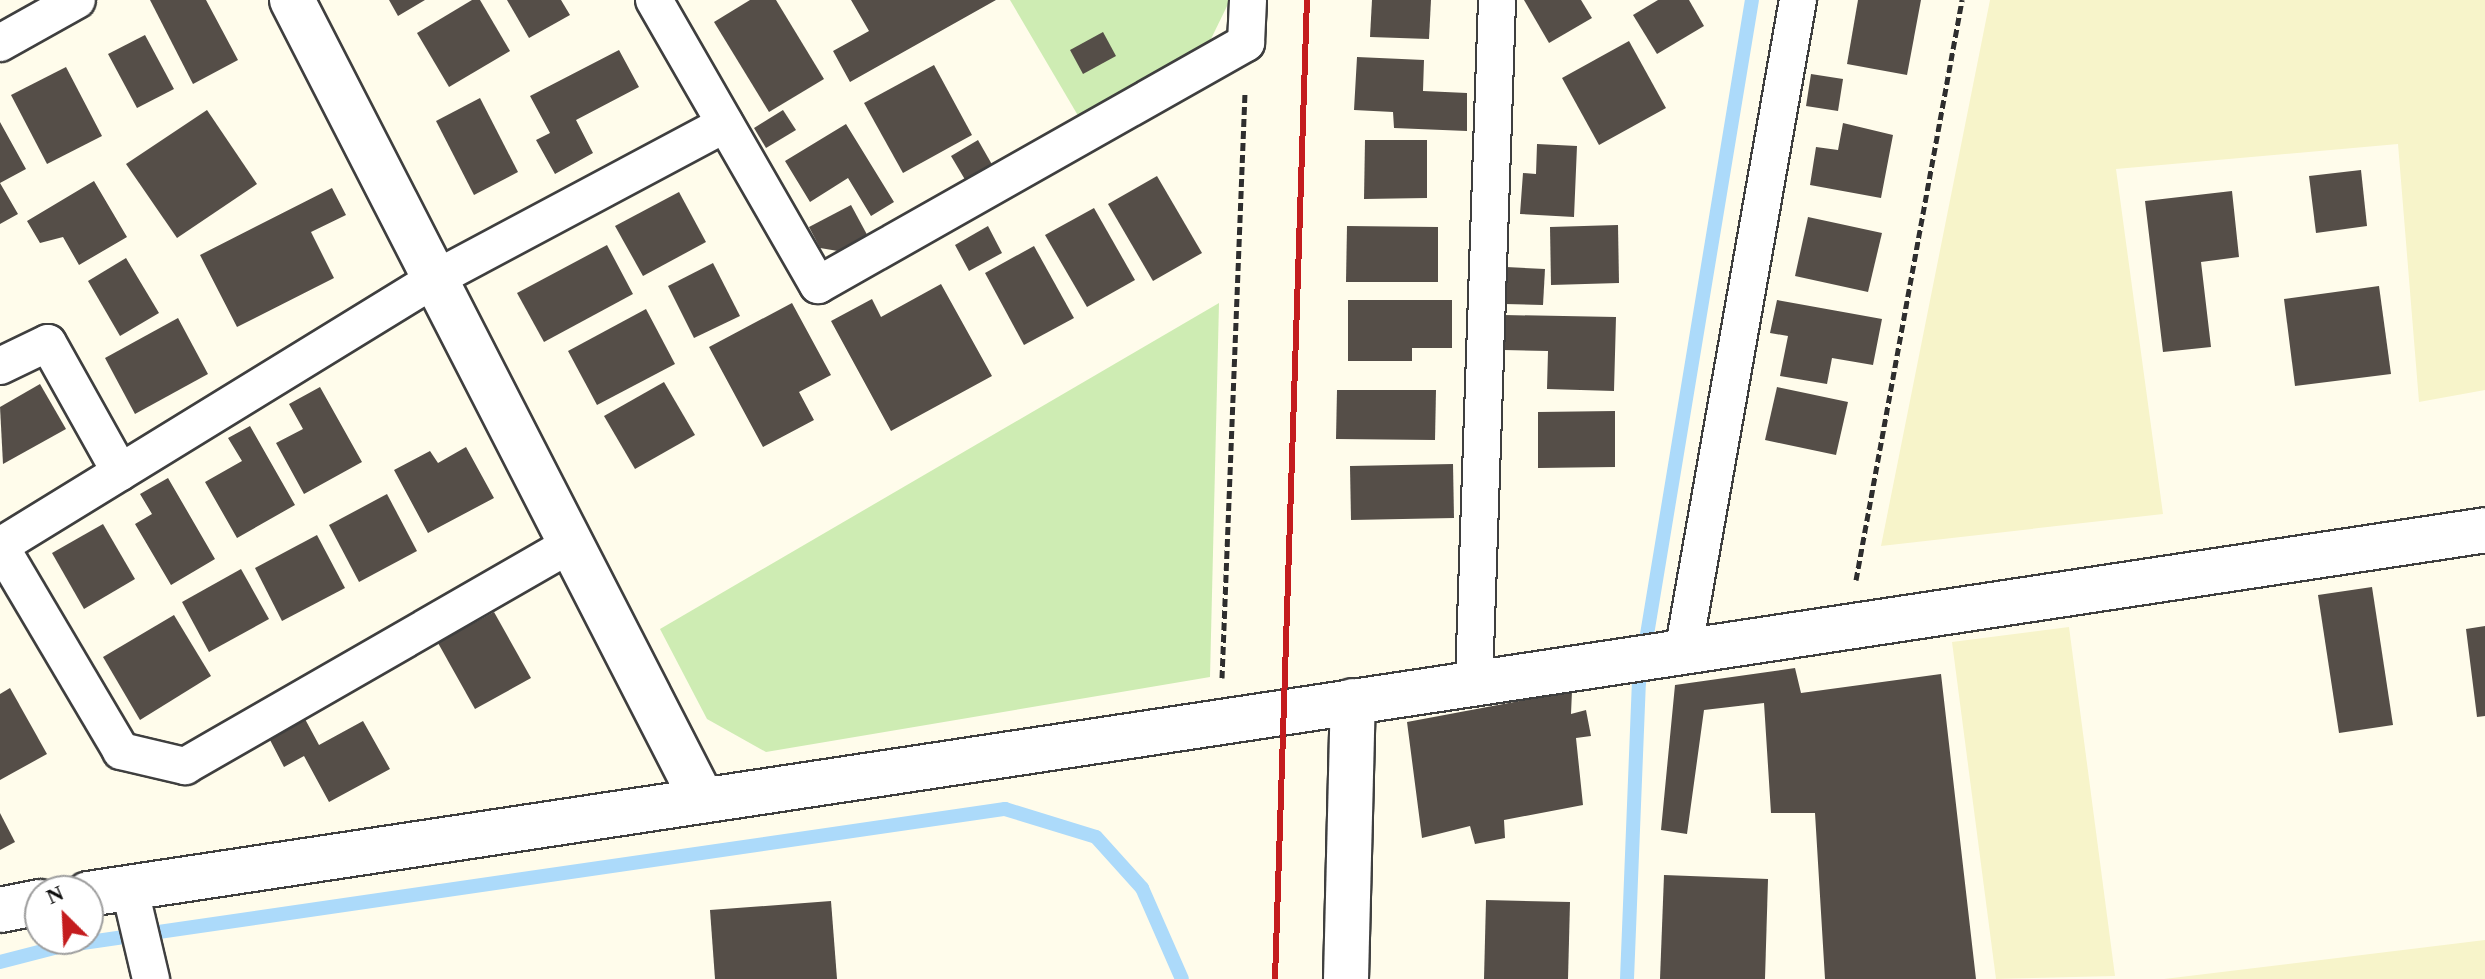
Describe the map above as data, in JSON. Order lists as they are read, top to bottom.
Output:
{
  "north": "top left"
}
